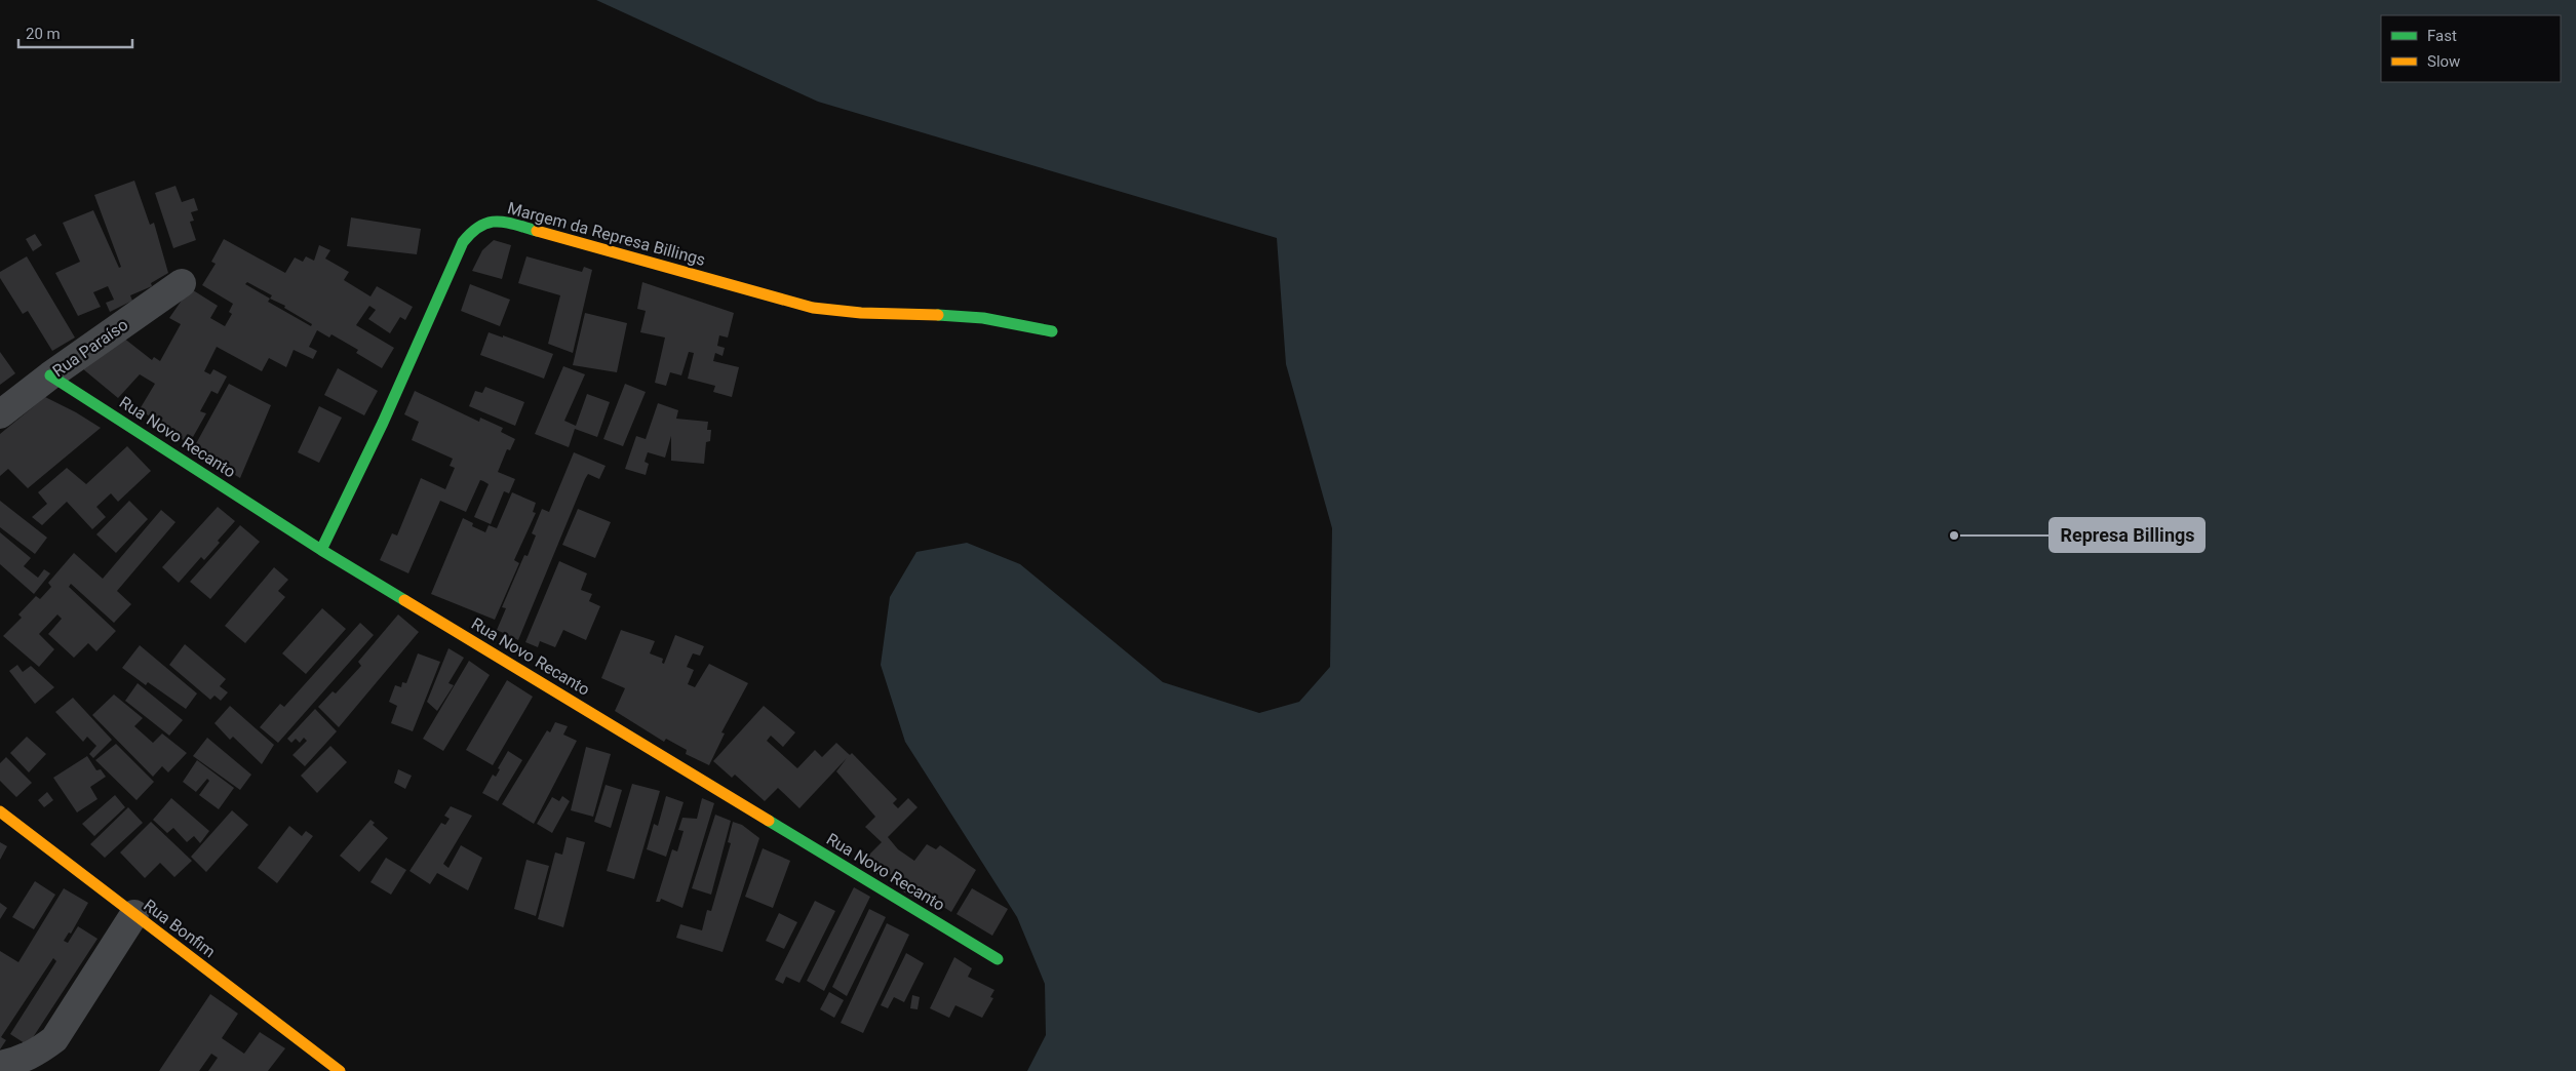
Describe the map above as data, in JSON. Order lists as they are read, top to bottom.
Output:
{
  "streets": {
    "street": [
      "Margem da Represa Billings",
      "Rua Paraíso",
      "Rua Novo Recanto",
      "Rua Bonfim"
    ]
  },
  "crossings": [
    ["Margem da Represa Billings", "Rua Novo Recanto"],
    ["Rua Paraíso", "Rua Novo Recanto"]
  ],
  "places": ["Represa Billings"],
  "legend": ["Fast", "Slow"],
  "scale_bar": "20 m"
}
